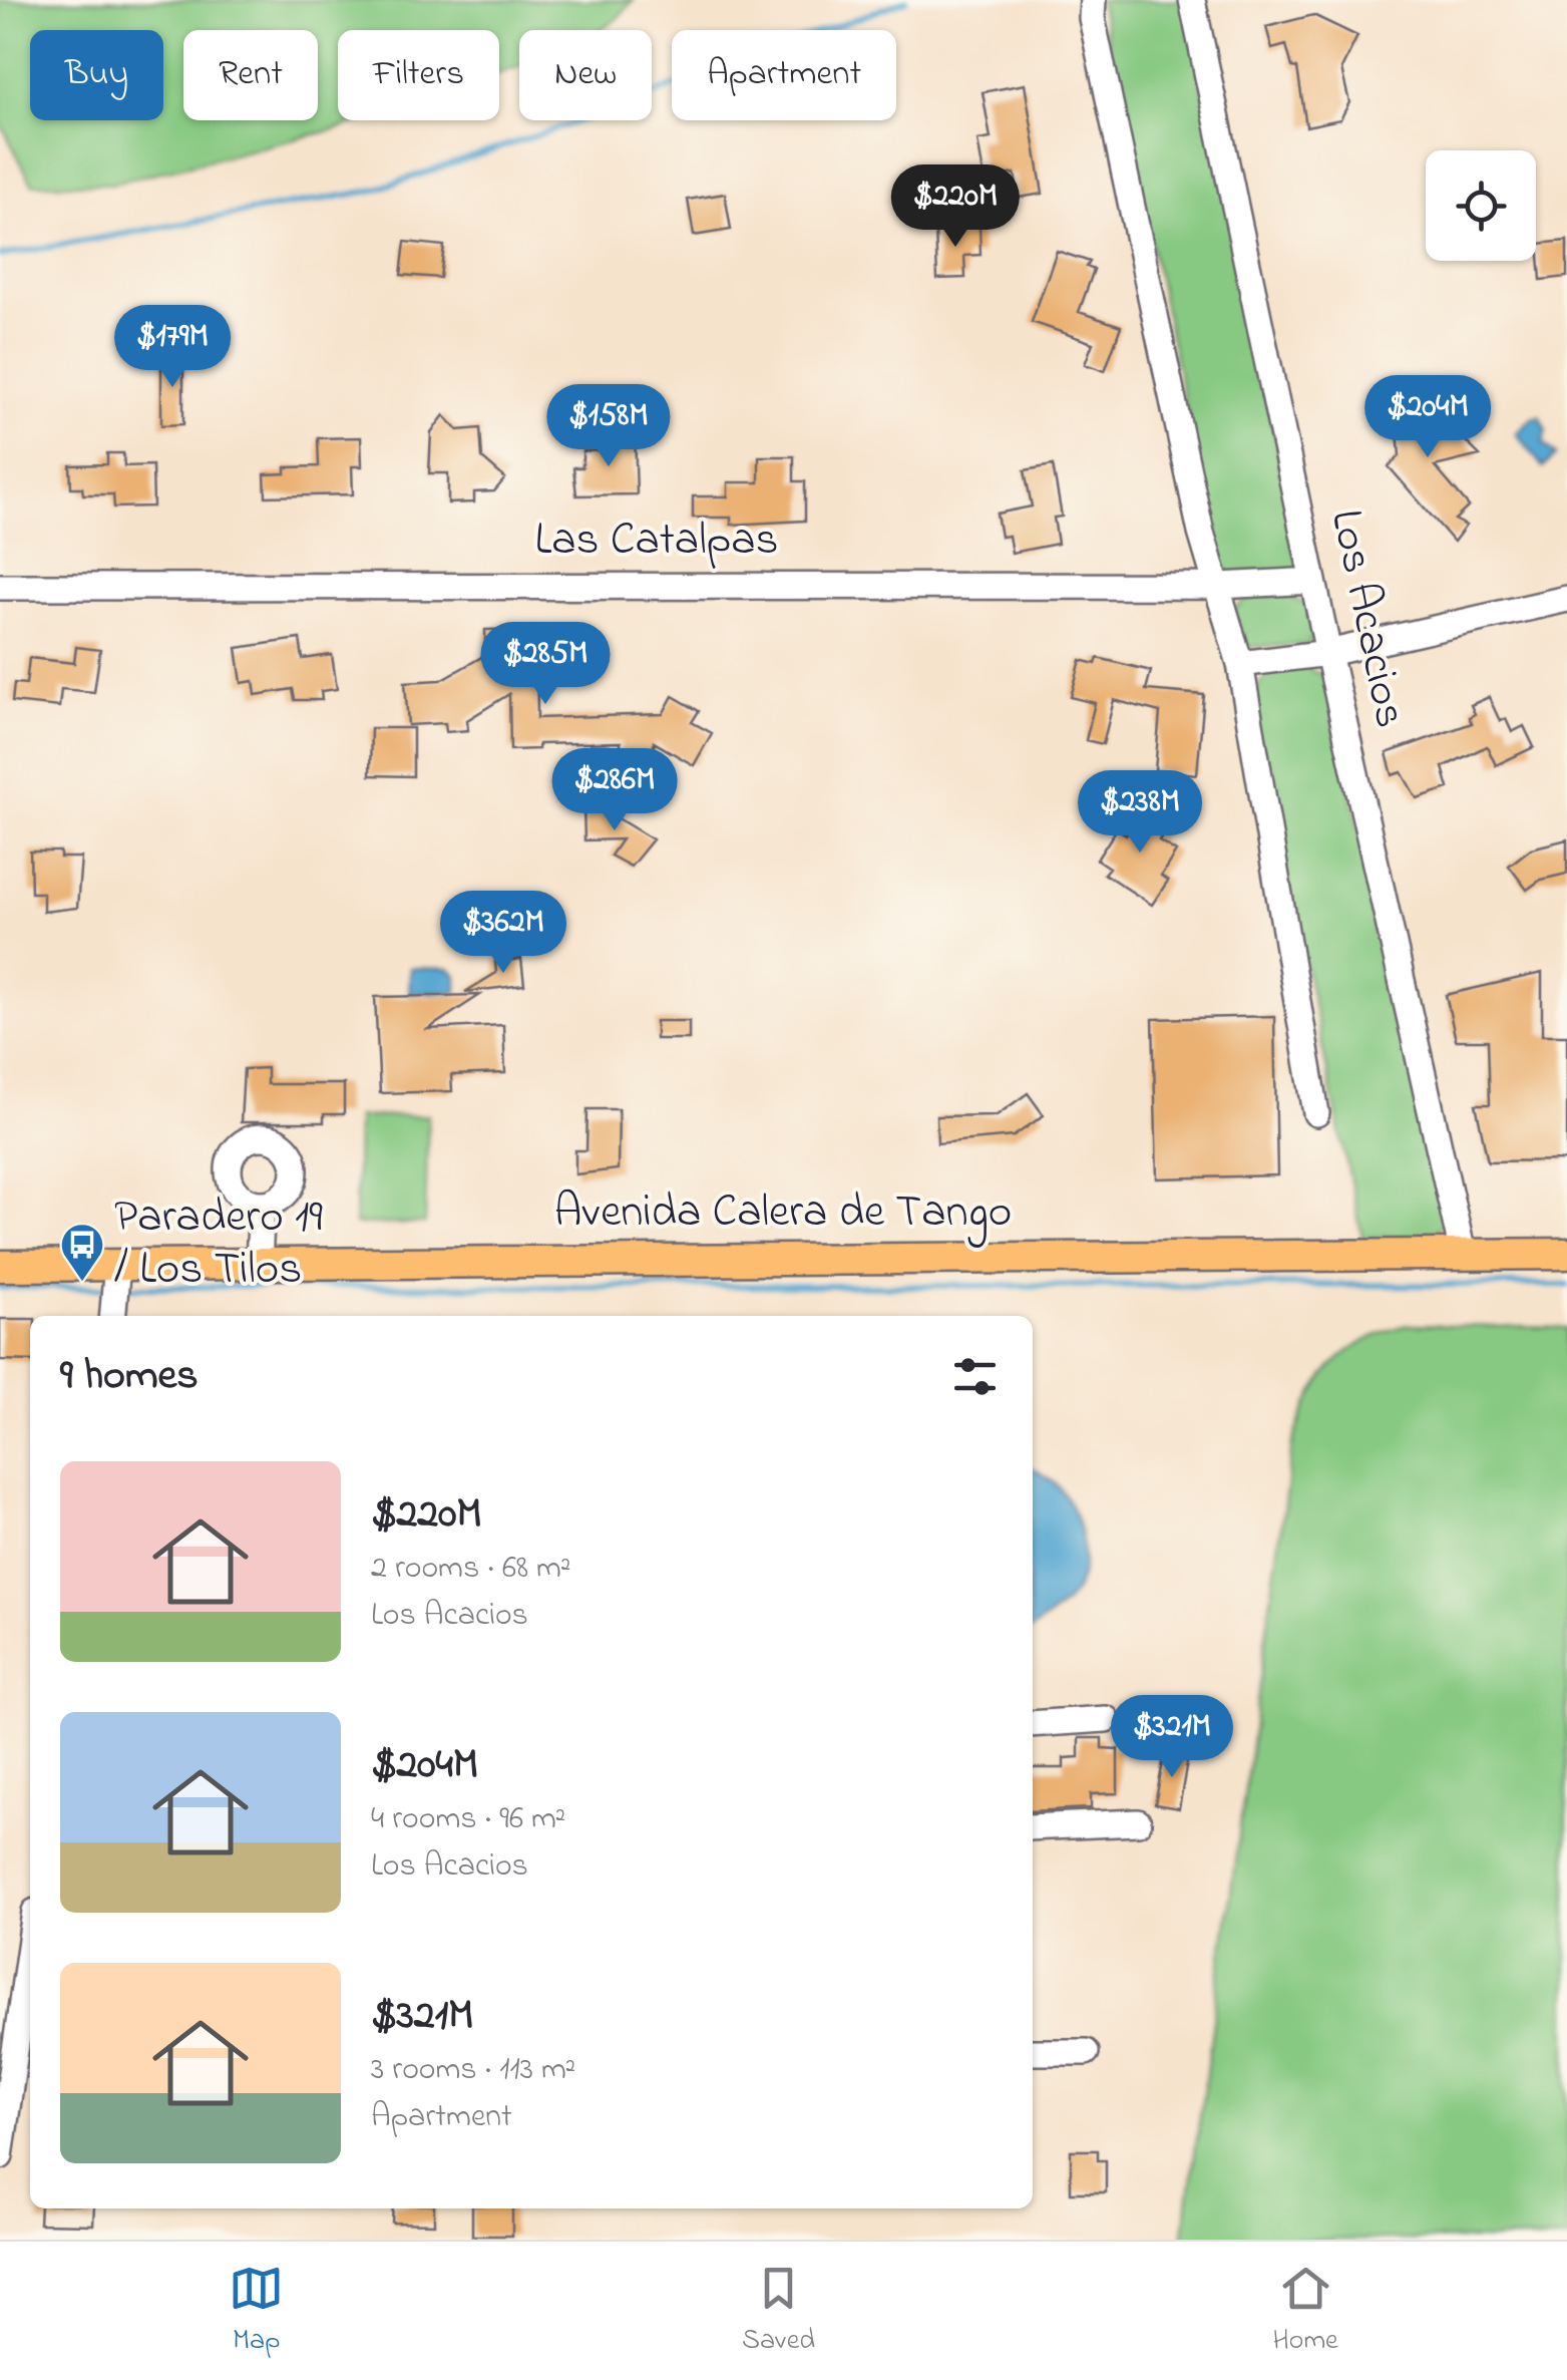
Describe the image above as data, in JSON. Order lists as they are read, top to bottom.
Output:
{
  "streets": {
    "main road": ["Avenida Calera de Tango"],
    "street": ["Las Catalpas", "Los Acacios"]
  },
  "crossings": [
    ["Las Catalpas", "Los Acacios"],
    ["Los Acacios", "Avenida Calera de Tango"]
  ],
  "places": {
    "bus stop": ["Paradero 19 / Los Tilos"]
  },
  "page": {
    "chip": [
      "Buy",
      "Rent",
      "Filters",
      "New",
      "Apartment"
    ],
    "price": [
      "$220M",
      "$179M",
      "$204M",
      "$158M",
      "$285M",
      "$286M",
      "$238M",
      "$362M",
      "$321M"
    ],
    "heading": "9 homes",
    "list": [
      {
        "name": "$220M",
        "note": "2 rooms · 68 m² · Los Acacios"
      },
      {
        "name": "$204M",
        "note": "4 rooms · 96 m² · Los Acacios"
      },
      {
        "name": "$321M",
        "note": "3 rooms · 113 m² · Apartment"
      }
    ],
    "tabs": ["Map", "Saved", "Home"]
  }
}
